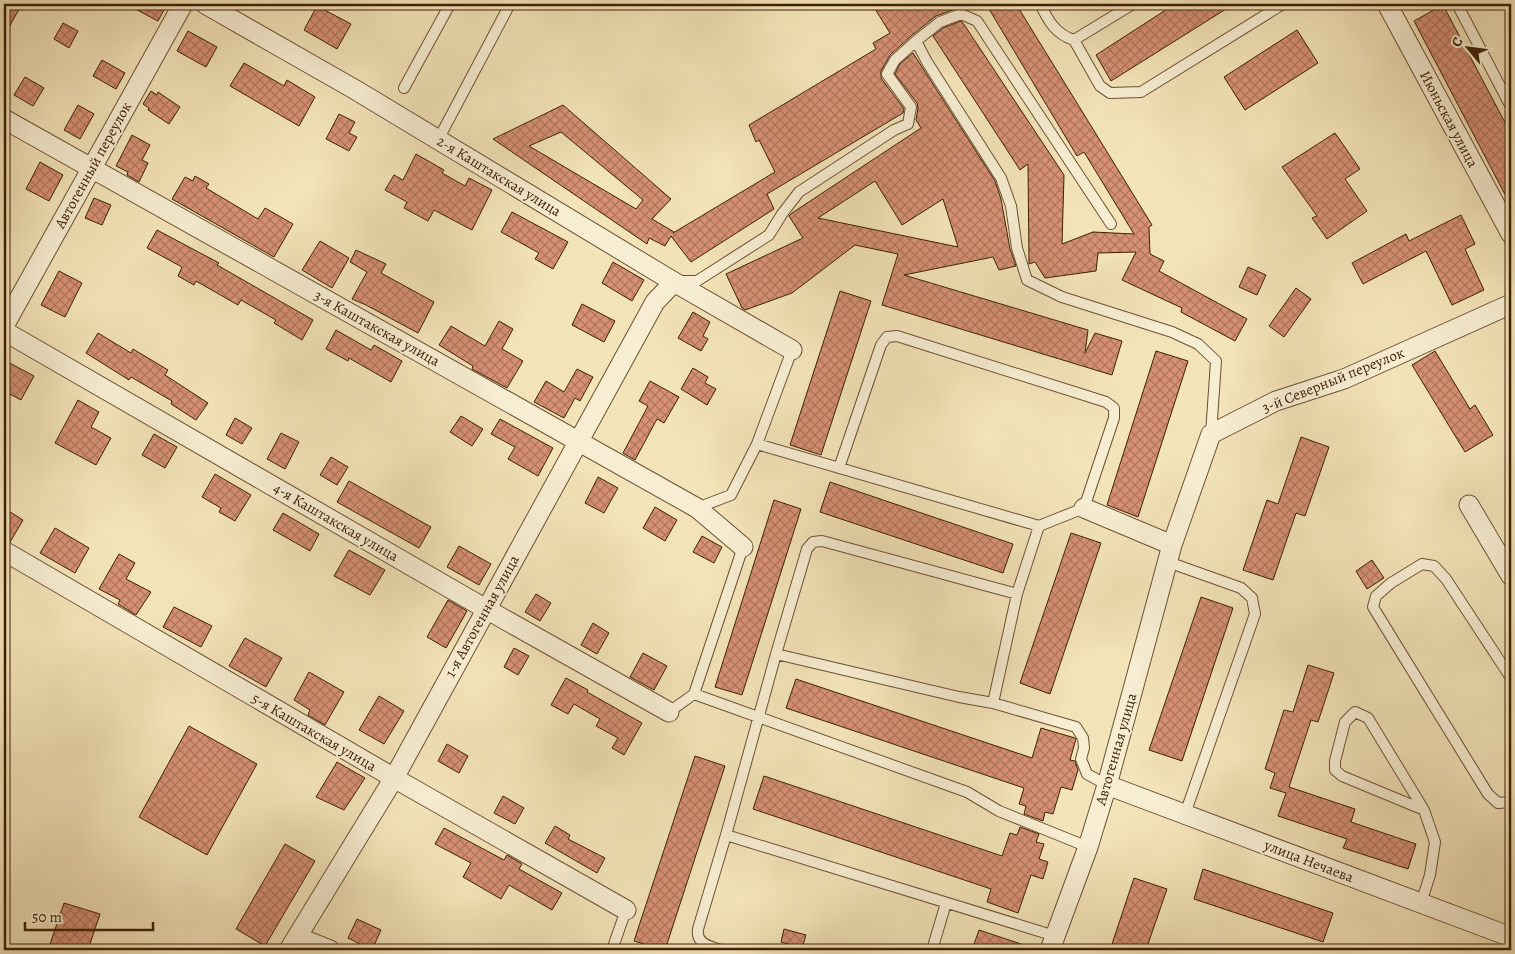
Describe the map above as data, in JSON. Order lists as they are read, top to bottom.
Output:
{
  "streets": {
    "street": [
      "Июньская улица",
      "Автогенный переулок",
      "2-я Каштакская улица",
      "3-я Каштакская улица",
      "3-й Северный переулок",
      "4-я Каштакская улица",
      "1-я Автогенная улица",
      "5-я Каштакская улица",
      "Автогенная улица",
      "улица Нечаева"
    ]
  },
  "crossings": [
    ["Автогенный переулок", "3-я Каштакская улица"],
    ["2-я Каштакская улица", "1-я Автогенная улица"],
    ["3-я Каштакская улица", "1-я Автогенная улица"],
    ["3-й Северный переулок", "Автогенная улица"],
    ["4-я Каштакская улица", "1-я Автогенная улица"],
    ["1-я Автогенная улица", "5-я Каштакская улица"],
    ["Автогенная улица", "улица Нечаева"]
  ],
  "scale_bar": "50 m",
  "north": "top left"
}
